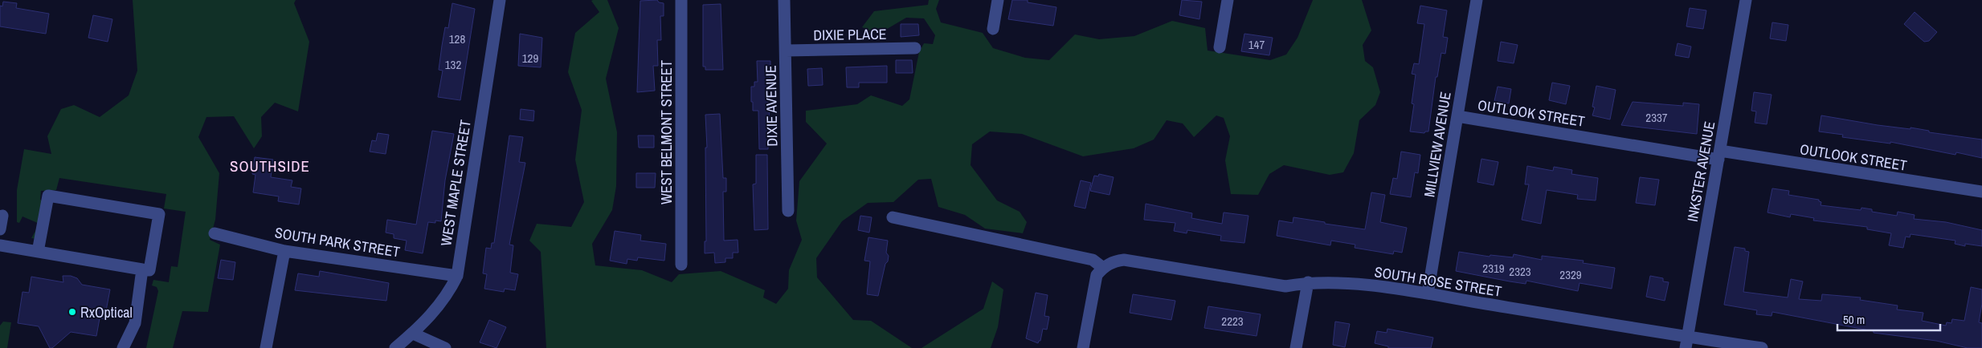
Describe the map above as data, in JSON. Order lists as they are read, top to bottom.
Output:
{
  "streets": {
    "street": [
      "DIXIE PLACE",
      "DIXIE AVENUE",
      "OUTLOOK STREET",
      "WEST BELMONT STREET",
      "MILLVIEW AVENUE",
      "INKSTER AVENUE",
      "WEST MAPLE STREET",
      "SOUTH PARK STREET",
      "SOUTH ROSE STREET"
    ]
  },
  "crossings": [
    ["DIXIE PLACE", "DIXIE AVENUE"],
    ["OUTLOOK STREET", "MILLVIEW AVENUE"],
    ["OUTLOOK STREET", "INKSTER AVENUE"],
    ["MILLVIEW AVENUE", "SOUTH ROSE STREET"],
    ["INKSTER AVENUE", "SOUTH ROSE STREET"],
    ["WEST MAPLE STREET", "SOUTH PARK STREET"]
  ],
  "districts": ["SOUTHSIDE"],
  "places": ["RxOptical"],
  "house_numbers": [
    "128",
    "147",
    "129",
    "132",
    "2337",
    "2319",
    "2323",
    "2329",
    "2223"
  ],
  "scale_bar": "50 m"
}
